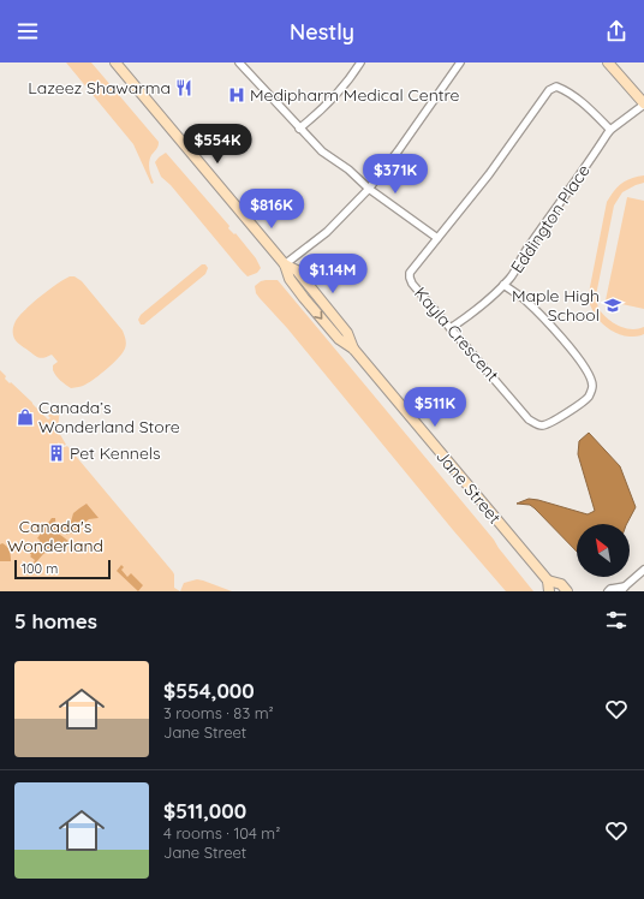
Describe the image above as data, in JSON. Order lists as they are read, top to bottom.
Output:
{
  "streets": {
    "main road": ["Jane Street"],
    "street": ["Eddington Place", "Kayla Crescent"]
  },
  "crossings": [
    ["Eddington Place", "Kayla Crescent"]
  ],
  "parks": ["Canada's Wonderland"],
  "places": {
    "restaurant": ["Lazeez Shawarma"],
    "hospital": ["Medipharm Medical Centre"],
    "school or university": ["Maple High School"],
    "shop": ["Canada’s Wonderland Store"],
    "building": ["Pet Kennels"]
  },
  "scale_bar": "100 m",
  "north": "top left",
  "page": {
    "header": "Nestly",
    "price": [
      "$554K",
      "$371K",
      "$816K",
      "$1.14M",
      "$511K"
    ],
    "scale": "100 m",
    "heading": "5 homes",
    "list": [
      {
        "name": "$554,000",
        "note": "3 rooms · 83 m² · Jane Street"
      },
      {
        "name": "$511,000",
        "note": "4 rooms · 104 m² · Jane Street"
      }
    ]
  }
}
